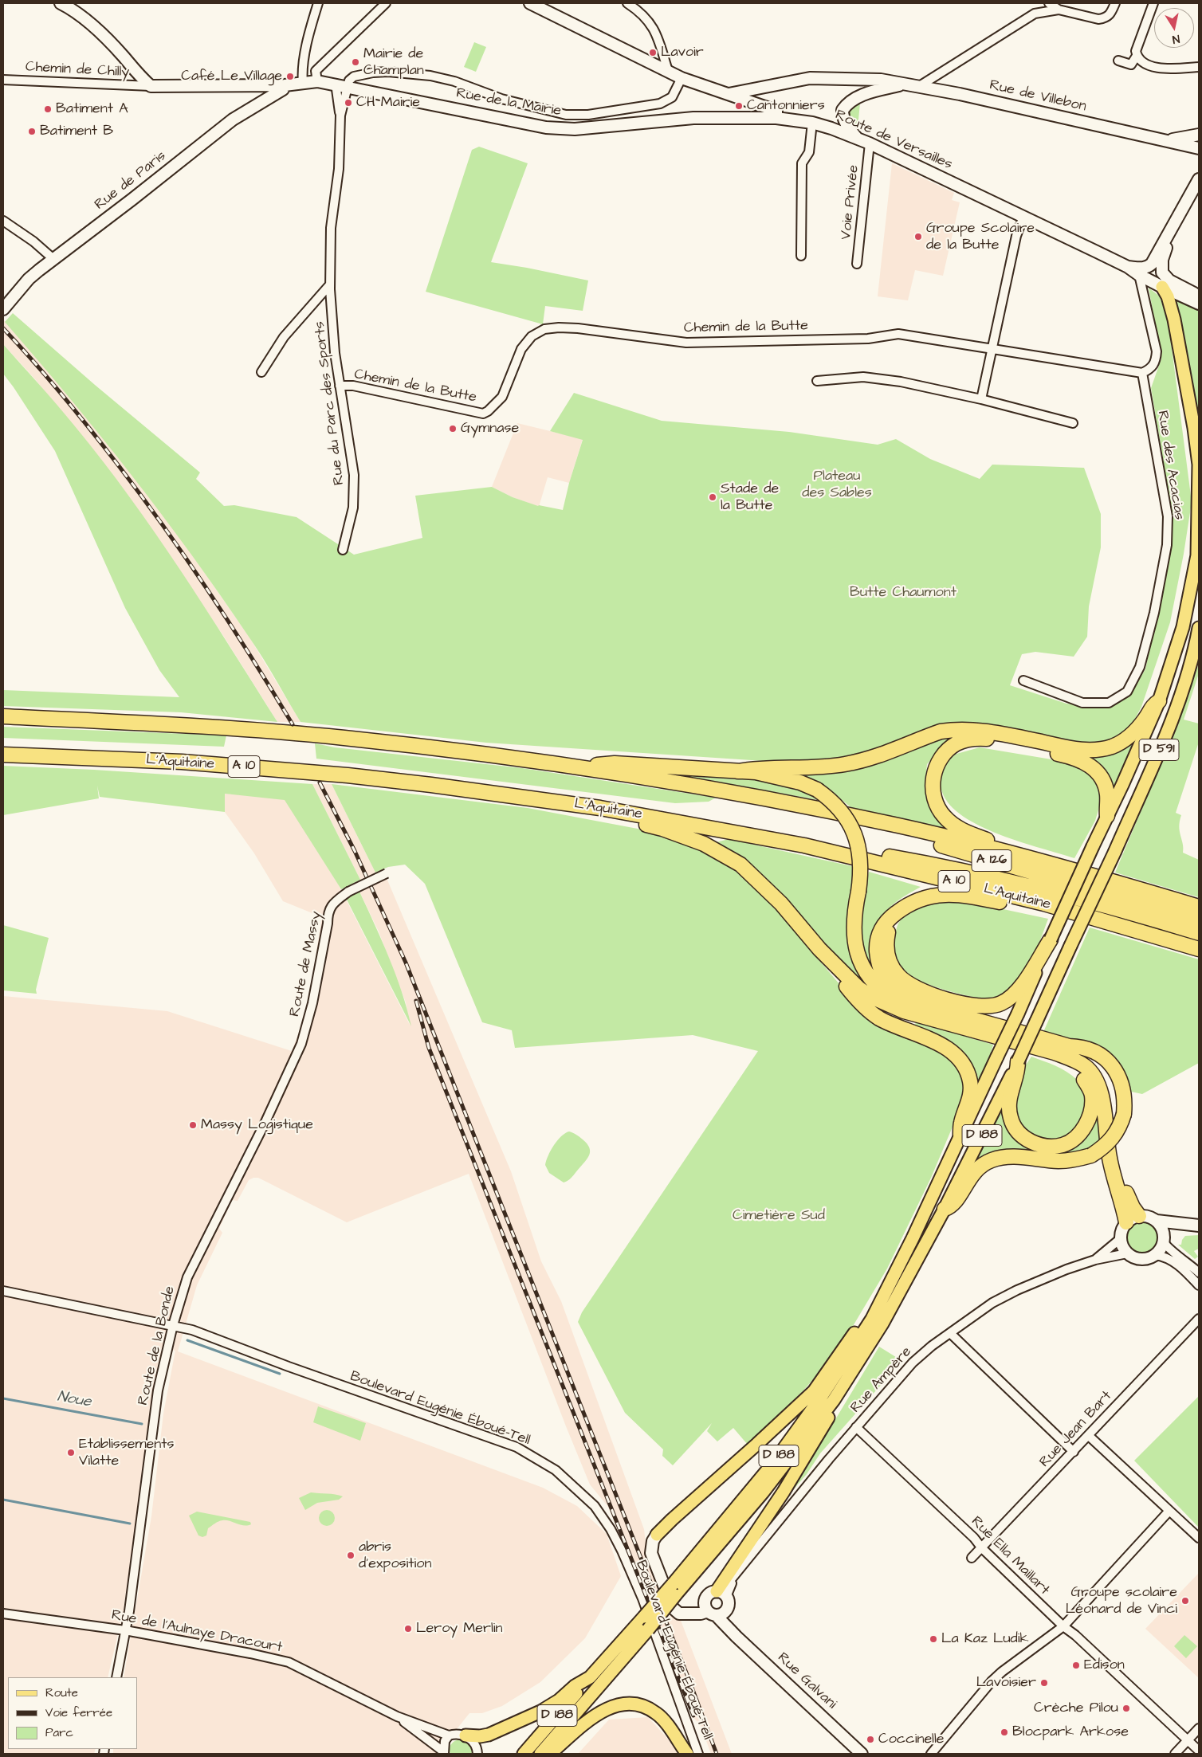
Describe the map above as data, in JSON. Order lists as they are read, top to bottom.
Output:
{
  "streets": {
    "highway": ["L'Aquitaine", "A 10", "A 126"],
    "main road": [
      "Rue de Villebon",
      "Rue de la Mairie",
      "Route de Versailles",
      "Rue de Paris",
      "D 591",
      "D 188",
      "Rue Galvani"
    ],
    "street": [
      "Chemin de Chilly",
      "Voie Privée",
      "Chemin de la Butte",
      "Rue du Parc des Sports",
      "Rue des Acacias",
      "Route de Massy",
      "Route de la Bonde",
      "Rue Ampère",
      "Boulevard Eugénie Éboué-Tell",
      "Rue Jean Bart",
      "Rue Ella Maillart",
      "Rue de l'Aulnaye Dracourt"
    ]
  },
  "crossings": [
    ["Chemin de Chilly", "Rue de la Mairie"],
    ["Rue de la Mairie", "Route de Versailles"],
    ["Rue de la Mairie", "Rue de Paris"],
    ["Rue de la Mairie", "Rue du Parc des Sports"],
    ["Route de Versailles", "Voie Privée"],
    ["Chemin de la Butte", "Rue du Parc des Sports"],
    ["D 591", "D 188"],
    ["L'Aquitaine", "A 126"],
    ["Route de Massy", "Route de la Bonde"],
    ["Route de la Bonde", "Boulevard Eugénie Éboué-Tell"],
    ["Route de la Bonde", "Rue de l'Aulnaye Dracourt"],
    ["Rue Ampère", "Rue Ella Maillart"],
    ["Rue Ampère", "Rue Galvani"],
    ["Rue Jean Bart", "Rue Ella Maillart"]
  ],
  "water": ["Noue"],
  "parks": ["Plateau des Sables", "Butte Chaumont", "Cimetière Sud"],
  "places": [
    "Lavoir",
    "Mairie de Champlan",
    "Café Le Village",
    "CH Mairie",
    "Cantonniers",
    "Batiment A",
    "Batiment B",
    "Groupe Scolaire de la Butte",
    "Gymnase",
    "Stade de la Butte",
    "Massy Logistique",
    "Etablissements Vilatte",
    "abris d’exposition",
    "Groupe scolaire Léonard de Vinci",
    "Leroy Merlin",
    "La Kaz Ludik",
    "Edison",
    "Lavoisier",
    "Crèche Pilou",
    "Blocpark Arkose",
    "Coccinelle"
  ],
  "legend": ["Route", "Voie ferrée", "Parc"],
  "north": "bottom"
}
